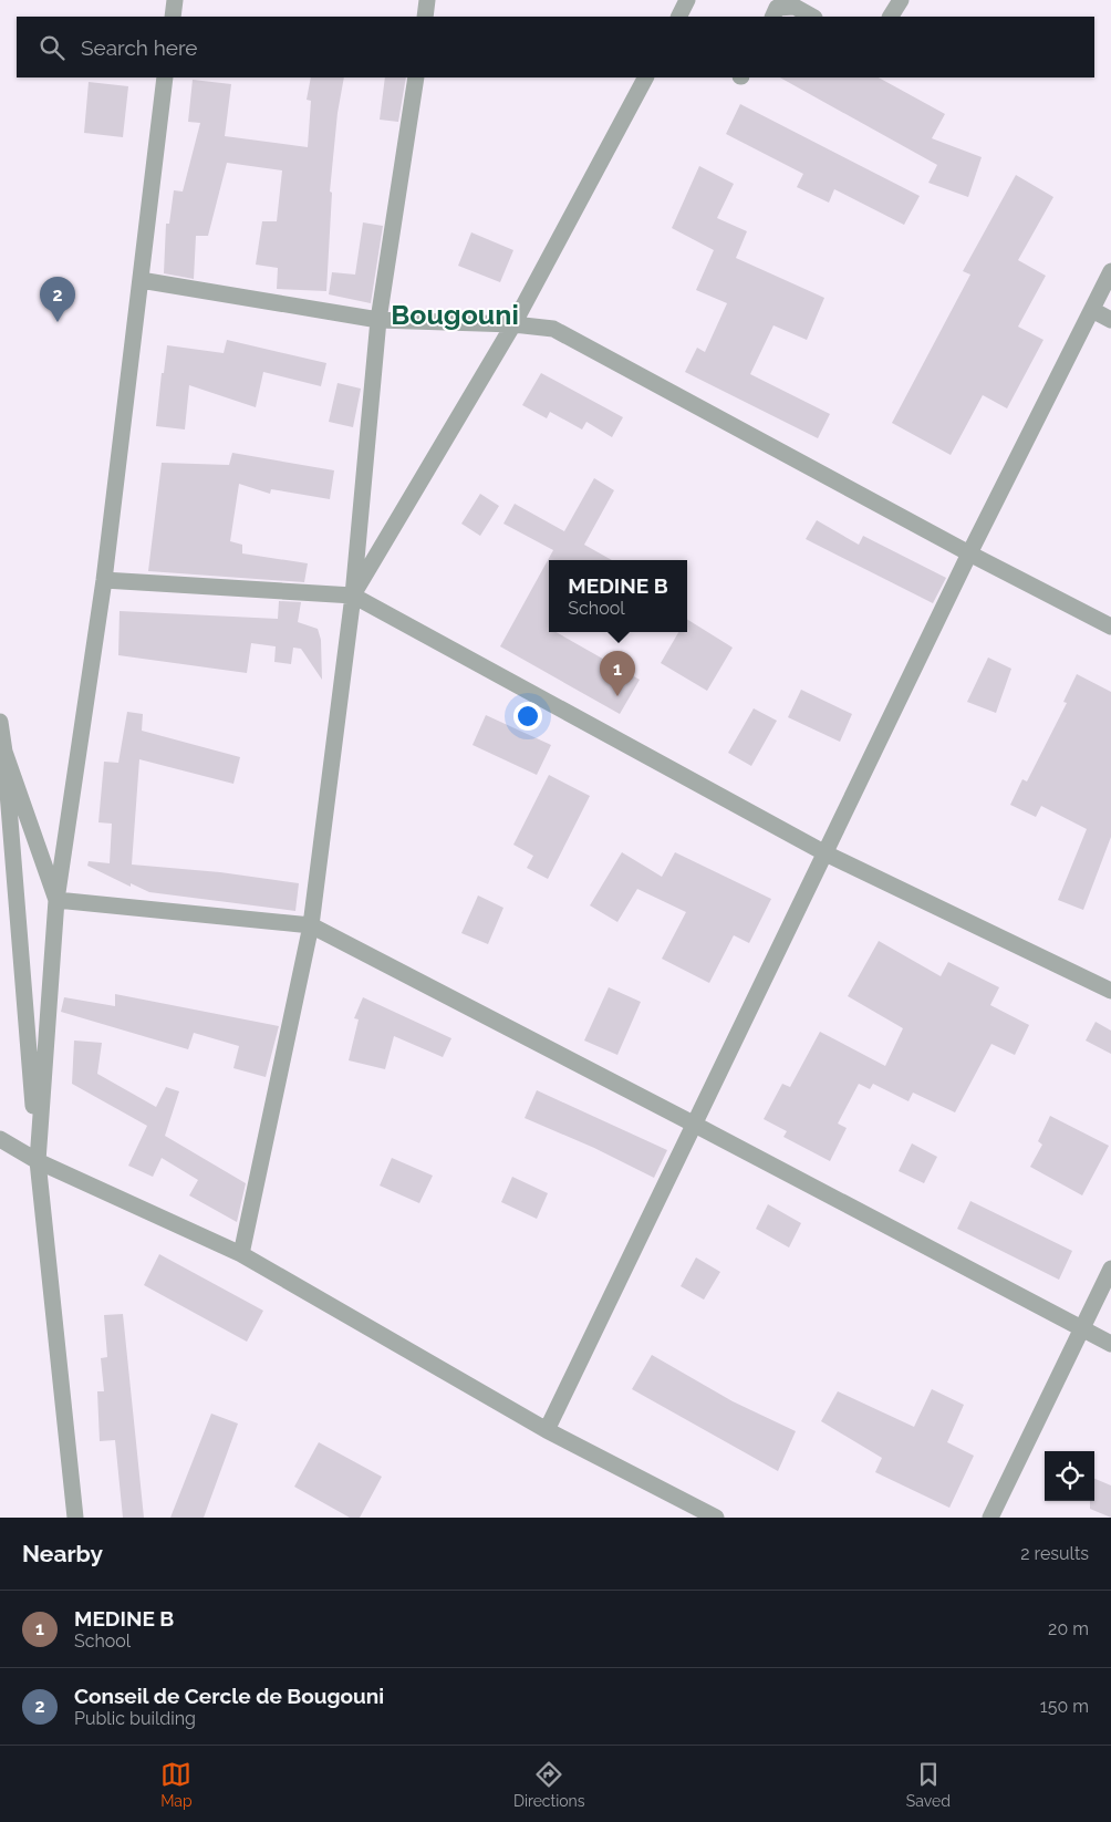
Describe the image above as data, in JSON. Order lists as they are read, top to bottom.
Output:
{
  "districts": ["Bougouni"],
  "page": {
    "search": "Search here",
    "pins": ["2", "1"],
    "popup": ["MEDINE B", "School"],
    "heading": ["Nearby", "2 results"],
    "list": [
      {
        "mark": "1",
        "name": "MEDINE B",
        "note": "School",
        "value": "20 m"
      },
      {
        "mark": "2",
        "name": "Conseil de Cercle de Bougouni",
        "note": "Public building",
        "value": "150 m"
      }
    ],
    "nav": ["Map", "Directions", "Saved"]
  }
}
